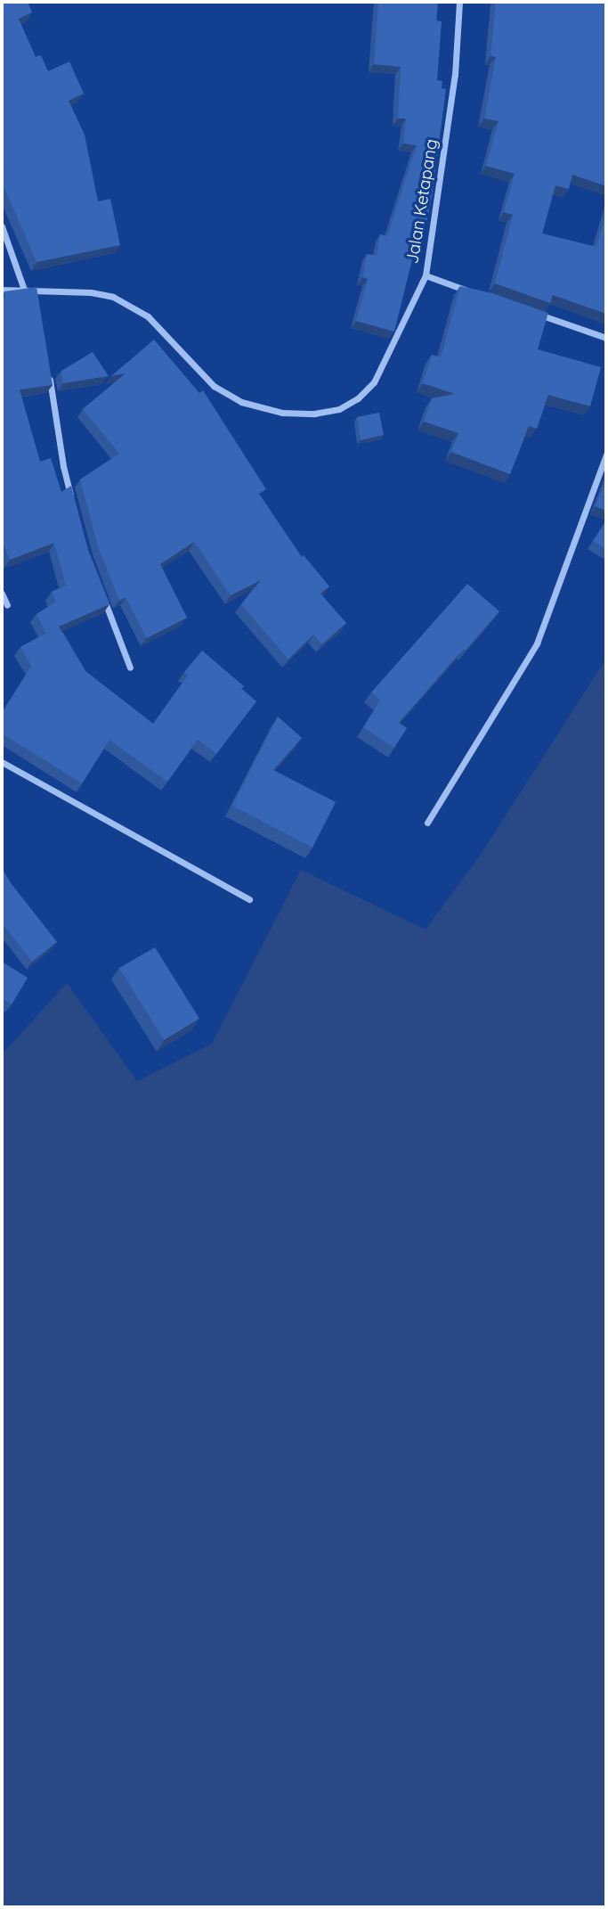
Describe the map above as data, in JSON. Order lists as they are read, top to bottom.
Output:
{
  "streets": {
    "street": ["Jalan Ketapang"]
  }
}
